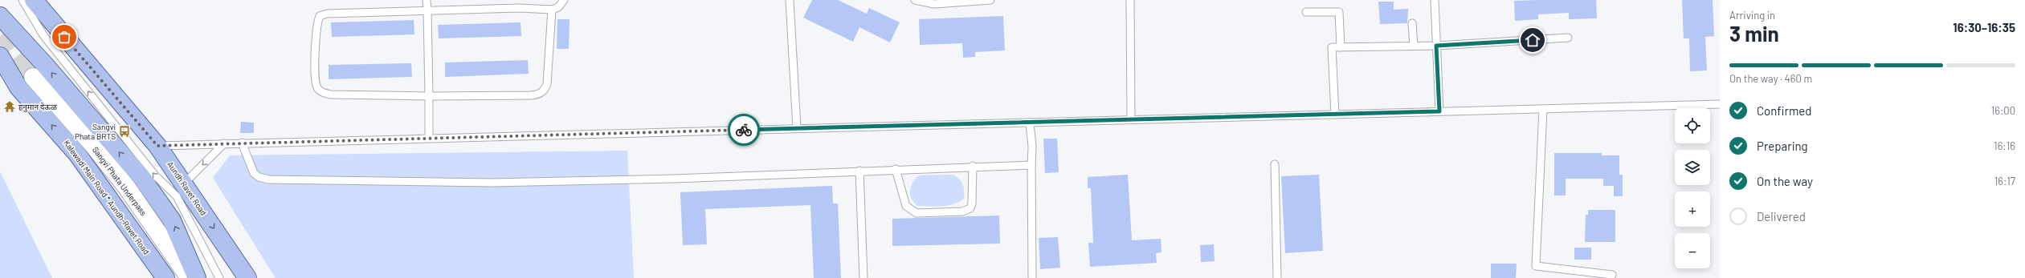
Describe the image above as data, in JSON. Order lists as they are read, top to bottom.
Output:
{
  "streets": {
    "main road": ["Sangvi Phata Underpass", "Aundh Ravet Road", "Kalewadi Main Road * Aundh-Ravet Road"]
  },
  "places": {
    "temple": ["हनुमान देऊळ"],
    "bus stop": ["Sangvi Phata BRTS"]
  },
  "page": {
    "heading": ["3 min", "Arriving in", "16:30–16:35"],
    "bar": "On the way · 460 m",
    "list": [
      ["Confirmed", "16:00"],
      ["Preparing", "16:16"],
      ["On the way", "16:17"],
      "Delivered"
    ],
    "map_buttons": ["+", "−"]
  }
}
